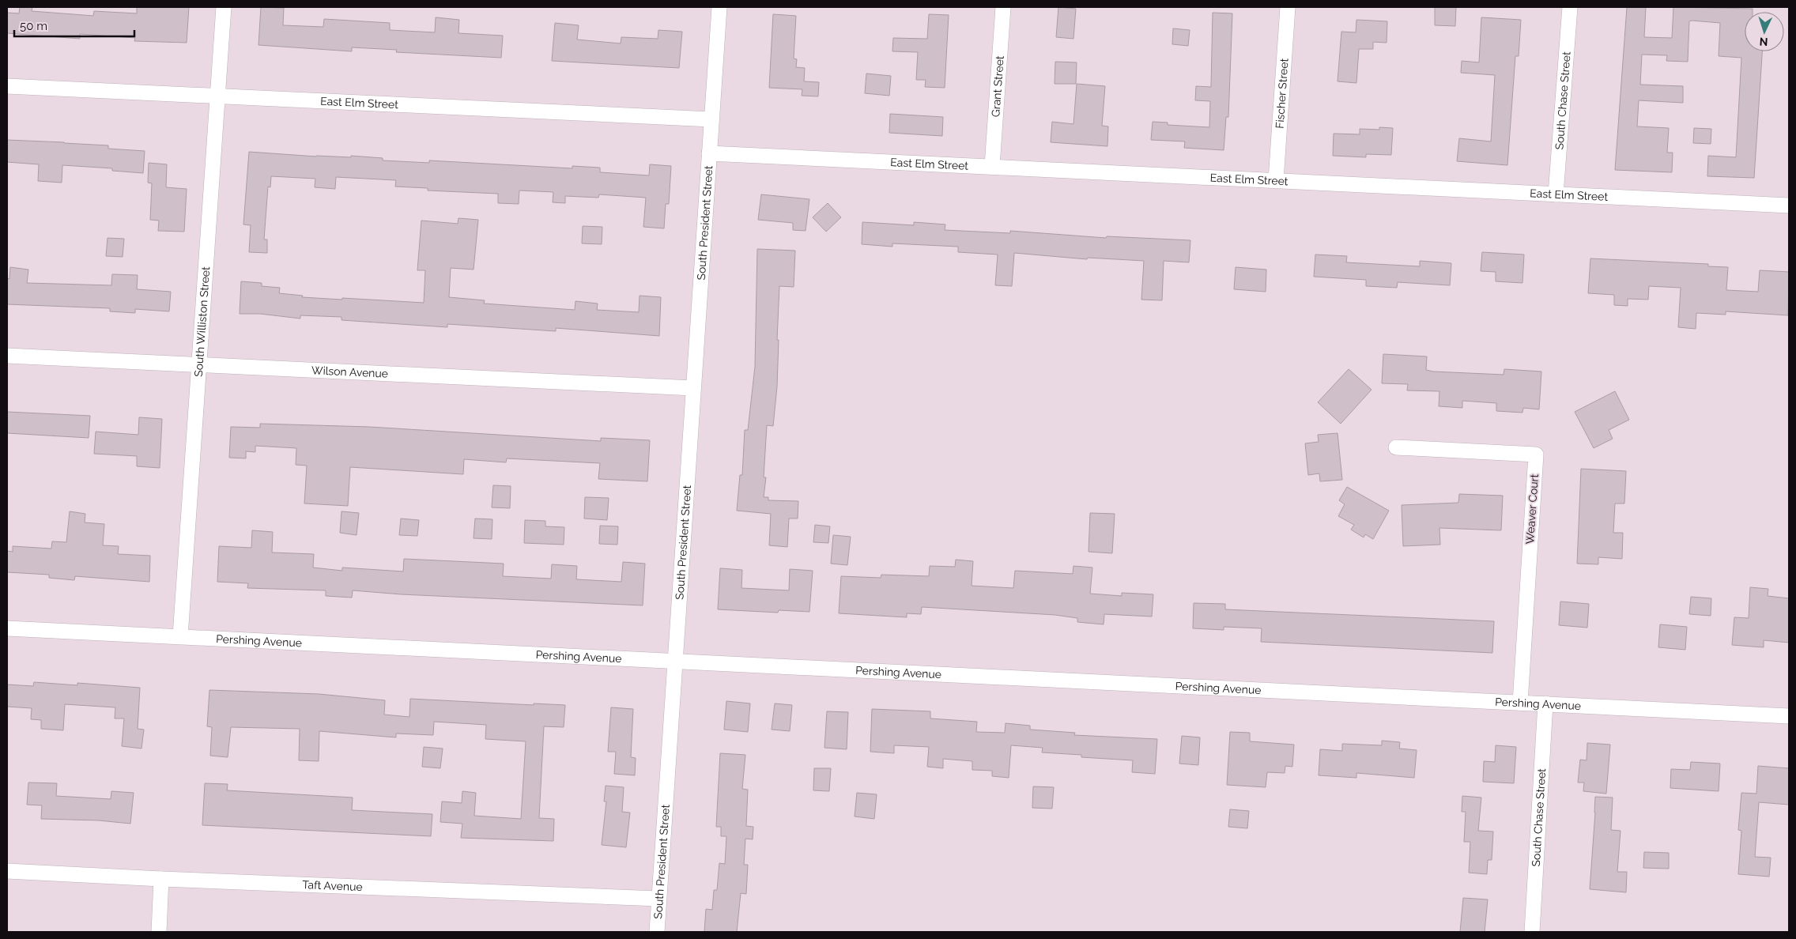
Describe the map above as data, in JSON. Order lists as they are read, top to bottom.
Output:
{
  "streets": {
    "street": [
      "Grant Street",
      "Fischer Street",
      "South Chase Street",
      "East Elm Street",
      "South President Street",
      "South Williston Street",
      "Wilson Avenue",
      "Weaver Court",
      "Pershing Avenue",
      "Taft Avenue"
    ]
  },
  "crossings": [
    ["Grant Street", "East Elm Street"],
    ["Fischer Street", "East Elm Street"],
    ["South Chase Street", "East Elm Street"],
    ["South Chase Street", "Pershing Avenue"],
    ["East Elm Street", "South President Street"],
    ["East Elm Street", "South Williston Street"],
    ["South President Street", "Wilson Avenue"],
    ["South President Street", "Pershing Avenue"],
    ["South President Street", "Taft Avenue"],
    ["South Williston Street", "Wilson Avenue"],
    ["South Williston Street", "Pershing Avenue"],
    ["Weaver Court", "Pershing Avenue"]
  ],
  "scale_bar": "50 m",
  "north": "bottom"
}
